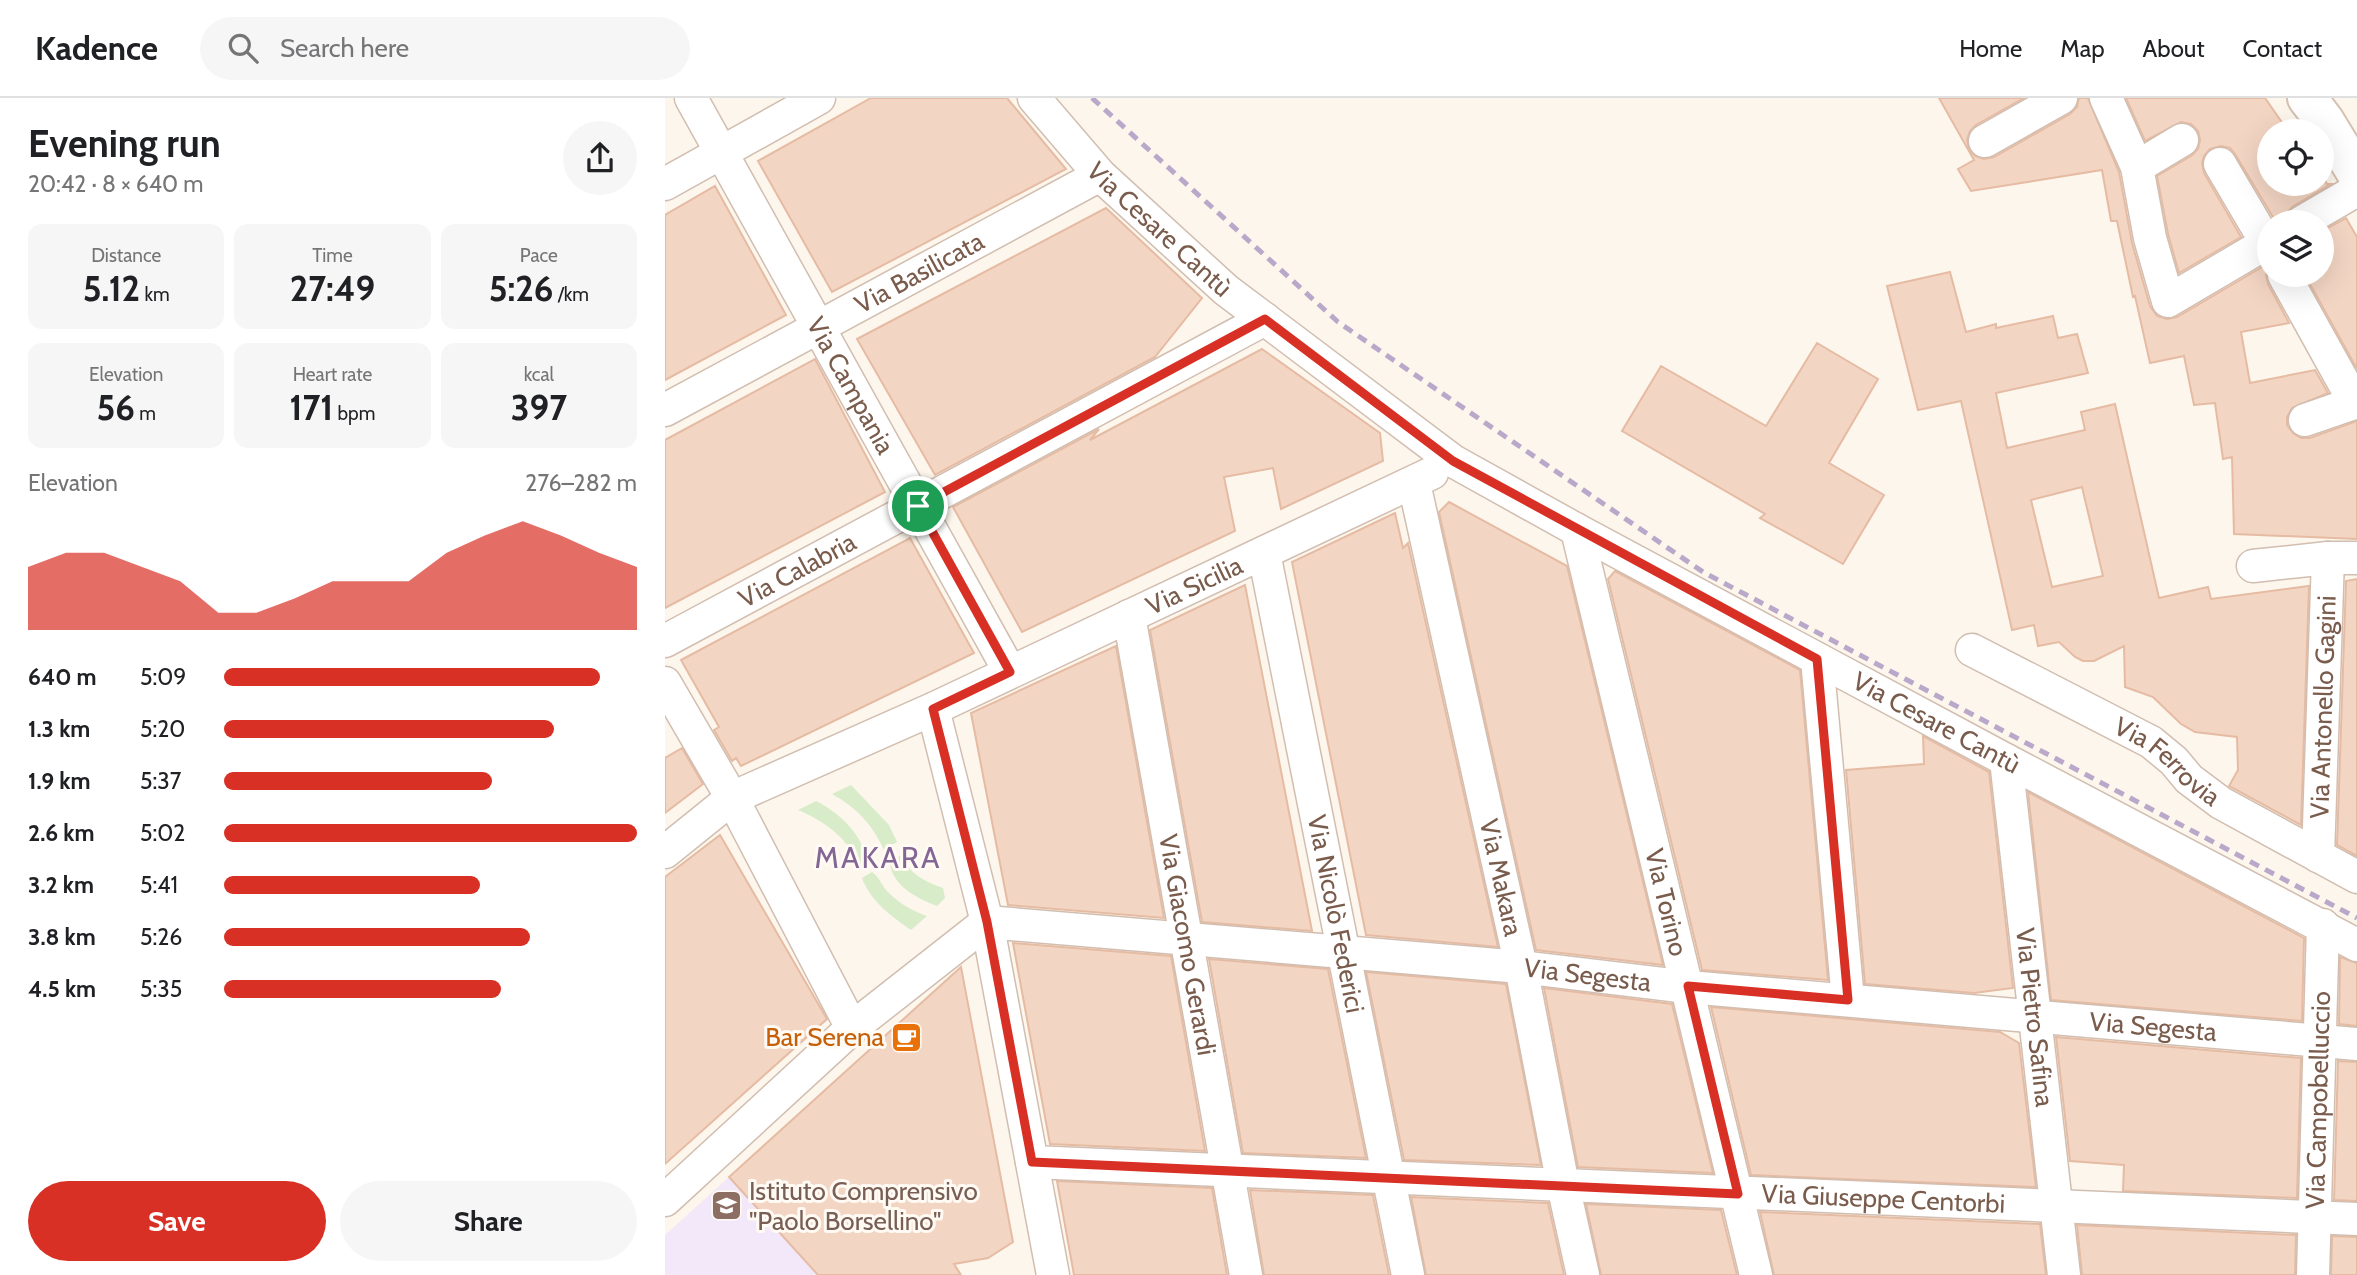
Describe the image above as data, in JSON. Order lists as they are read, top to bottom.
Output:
{
  "streets": {
    "street": [
      "Via Cesare Cantù",
      "Via Basilicata",
      "Via Campania",
      "Via Calabria",
      "Via Sicilia",
      "Via Antonello Gagini",
      "Via Ferrovia",
      "Via Makara",
      "Via Torino",
      "Via Nicolò Federici",
      "Via Giacomo Gerardi",
      "Via Segesta",
      "Via Pietro Safina",
      "Via Campobelluccio",
      "Via Giuseppe Centorbi"
    ]
  },
  "crossings": [
    ["Via Cesare Cantù", "Via Basilicata"],
    ["Via Cesare Cantù", "Via Calabria"],
    ["Via Cesare Cantù", "Via Sicilia"],
    ["Via Cesare Cantù", "Via Torino"],
    ["Via Cesare Cantù", "Via Pietro Safina"],
    ["Via Cesare Cantù", "Via Campobelluccio"],
    ["Via Basilicata", "Via Campania"],
    ["Via Campania", "Via Calabria"],
    ["Via Campania", "Via Sicilia"],
    ["Via Sicilia", "Via Makara"],
    ["Via Sicilia", "Via Nicolò Federici"],
    ["Via Sicilia", "Via Giacomo Gerardi"],
    ["Via Antonello Gagini", "Via Ferrovia"],
    ["Via Makara", "Via Segesta"],
    ["Via Makara", "Via Giuseppe Centorbi"],
    ["Via Torino", "Via Segesta"],
    ["Via Torino", "Via Giuseppe Centorbi"],
    ["Via Nicolò Federici", "Via Segesta"],
    ["Via Nicolò Federici", "Via Giuseppe Centorbi"],
    ["Via Giacomo Gerardi", "Via Segesta"],
    ["Via Giacomo Gerardi", "Via Giuseppe Centorbi"],
    ["Via Segesta", "Via Pietro Safina"],
    ["Via Segesta", "Via Campobelluccio"],
    ["Via Pietro Safina", "Via Giuseppe Centorbi"],
    ["Via Campobelluccio", "Via Giuseppe Centorbi"]
  ],
  "districts": ["MAKARA"],
  "places": {
    "cafe": ["Bar Serena"],
    "school or university": ["Istituto Comprensivo \"Paolo Borsellino\""]
  },
  "page": {
    "header": "Kadence",
    "search": "Search here",
    "nav": [
      "Home",
      "Map",
      "About",
      "Contact"
    ],
    "heading": ["Evening run", "20:42 · 8 × 640 m"],
    "stats": [
      ["Distance", "5.12 km"],
      ["Time", "27:49"],
      ["Pace", "5:26 /km"],
      ["Elevation", "56 m"],
      ["Heart rate", "171 bpm"],
      ["kcal", "397"]
    ],
    "chart": ["Elevation", "276–282 m"],
    "list": [
      {
        "name": "640 m",
        "note": "5:09"
      },
      {
        "name": "1.3 km",
        "note": "5:20"
      },
      {
        "name": "1.9 km",
        "note": "5:37"
      },
      {
        "name": "2.6 km",
        "note": "5:02"
      },
      {
        "name": "3.2 km",
        "note": "5:41"
      },
      {
        "name": "3.8 km",
        "note": "5:26"
      },
      {
        "name": "4.5 km",
        "note": "5:35"
      }
    ],
    "buttons": ["Save", "Share"]
  }
}
